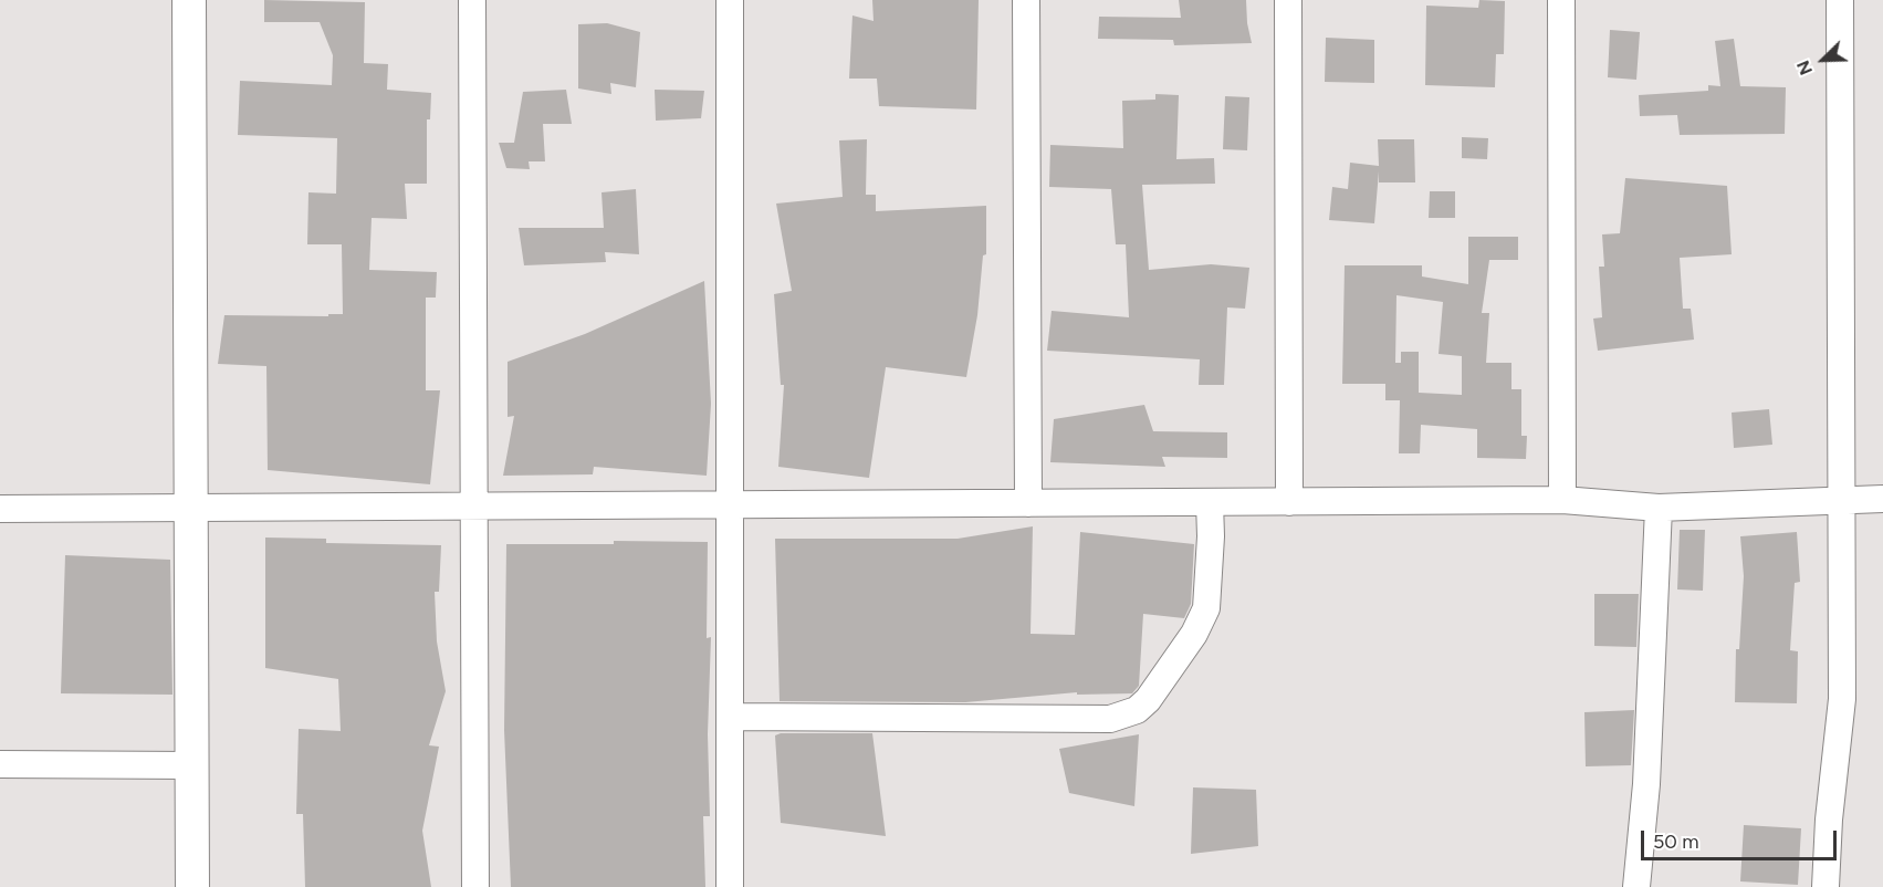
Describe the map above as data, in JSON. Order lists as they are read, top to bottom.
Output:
{
  "scale_bar": "50 m",
  "north": "bottom left"
}
